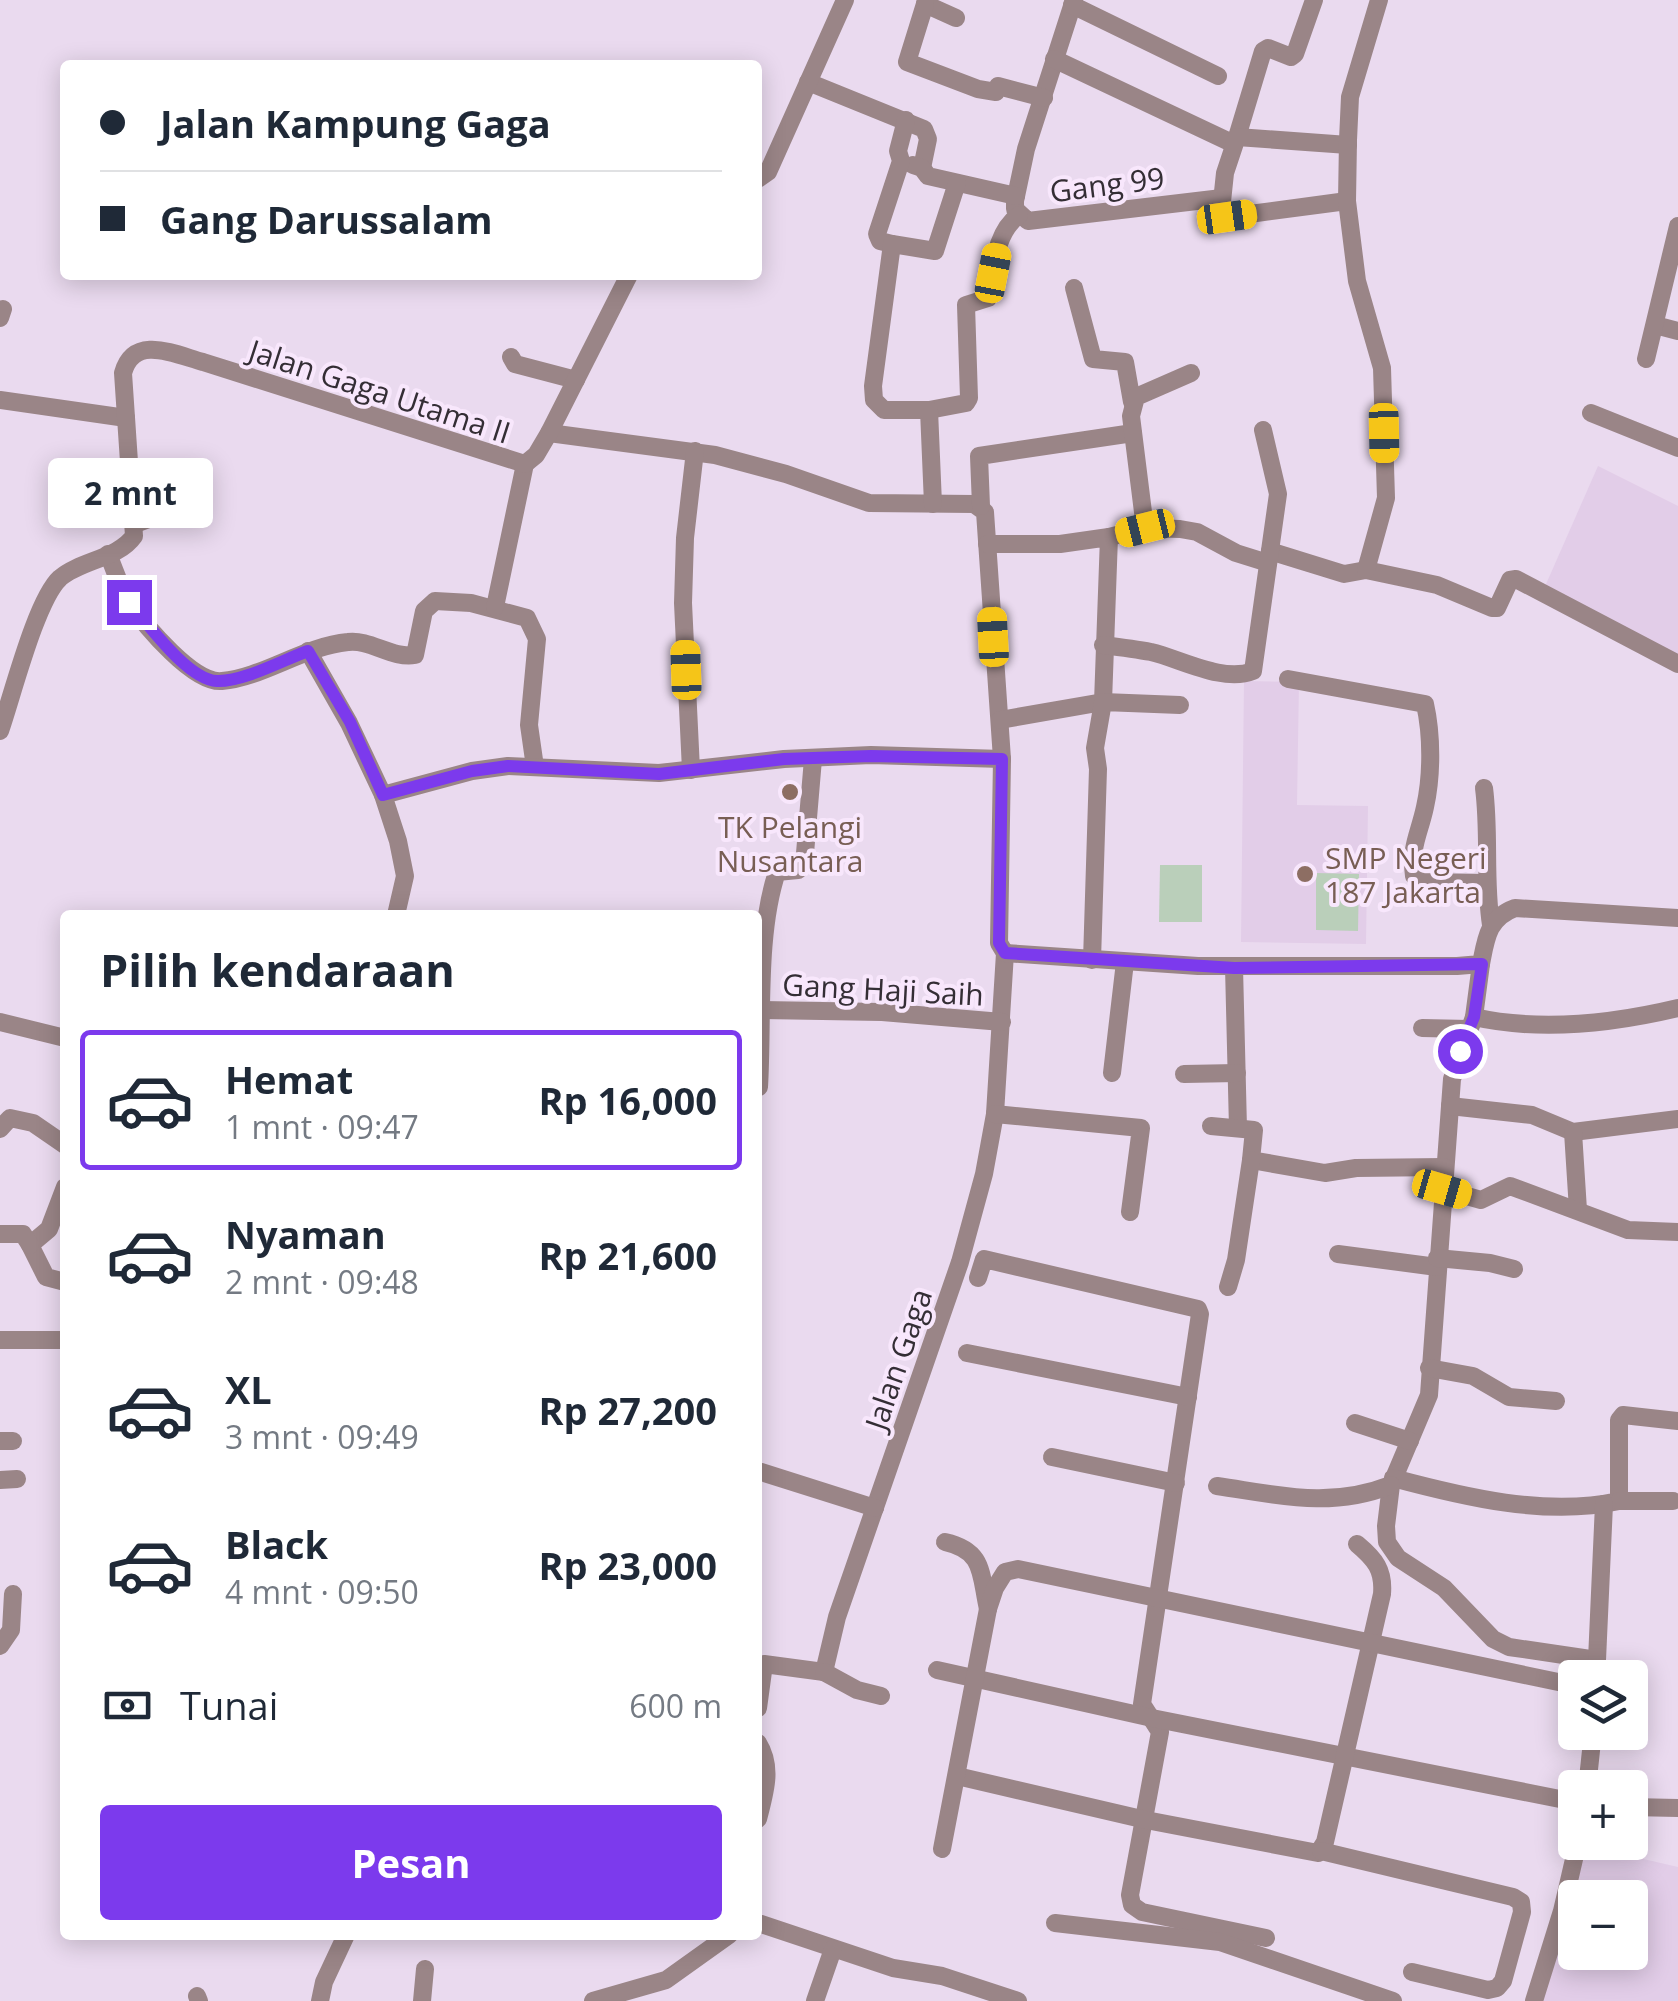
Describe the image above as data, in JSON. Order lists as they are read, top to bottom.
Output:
{
  "streets": {
    "street": [
      "Gang 99",
      "Jalan Gaga Utama II",
      "Gang Haji Saih",
      "Jalan Gaga"
    ]
  },
  "crossings": [
    ["Gang Haji Saih", "Jalan Gaga"]
  ],
  "places": ["TK Pelangi Nusantara", "SMP Negeri 187 Jakarta"],
  "page": {
    "banner": ["Jalan Kampung Gaga", "Gang Darussalam"],
    "bubble": "2 mnt",
    "heading": "Pilih kendaraan",
    "list": [
      {
        "name": "Hemat",
        "note": "1 mnt · 09:47",
        "value": "Rp 16,000"
      },
      {
        "name": "Nyaman",
        "note": "2 mnt · 09:48",
        "value": "Rp 21,600"
      },
      {
        "name": "XL",
        "note": "3 mnt · 09:49",
        "value": "Rp 27,200"
      },
      {
        "name": "Black",
        "note": "4 mnt · 09:50",
        "value": "Rp 23,000"
      }
    ],
    "pay": ["Tunai", "600 m"],
    "map_buttons": ["+", "−"],
    "buttons": "Pesan"
  }
}
